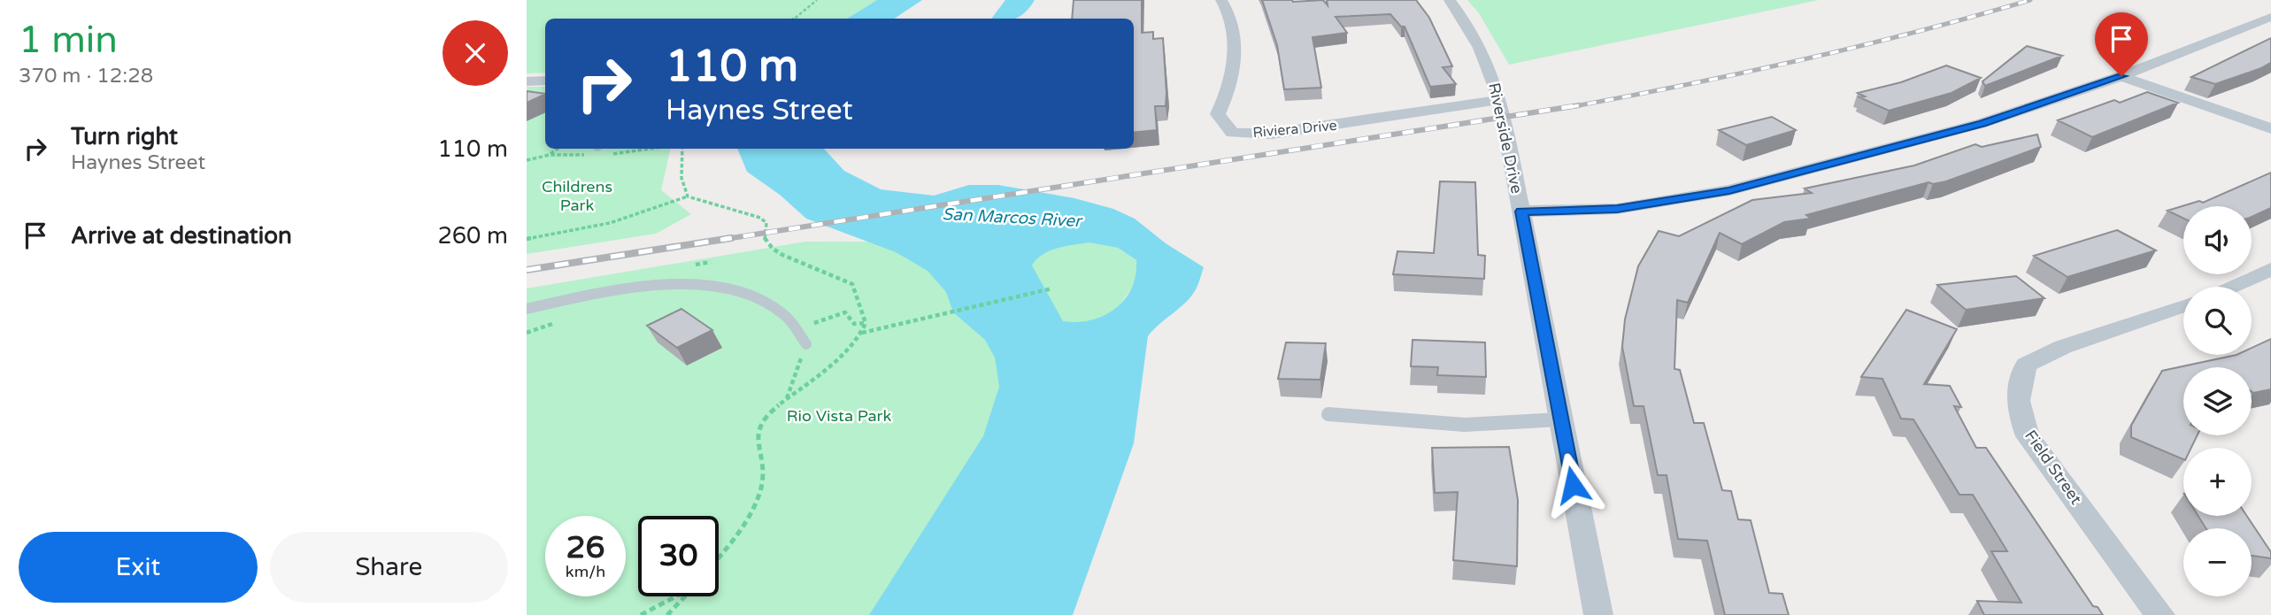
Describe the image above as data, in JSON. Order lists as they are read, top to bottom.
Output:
{
  "streets": {
    "street": ["Riviera Drive", "Riverside Drive", "Field Street"]
  },
  "crossings": [
    ["Riviera Drive", "Riverside Drive"]
  ],
  "water": ["San Marcos River"],
  "parks": ["Childrens Park", "Rio Vista Park"],
  "page": {
    "heading": ["1 min", "370 m · 12:28"],
    "turn": ["110 m", "Haynes Street"],
    "list": [
      {
        "name": "Turn right",
        "note": "Haynes Street",
        "value": "110 m"
      },
      {
        "name": "Arrive at destination",
        "value": "260 m"
      }
    ],
    "map_buttons": ["+", "−"],
    "speed": "26 km/h",
    "limit": "30",
    "buttons": ["Exit", "Share"]
  }
}
